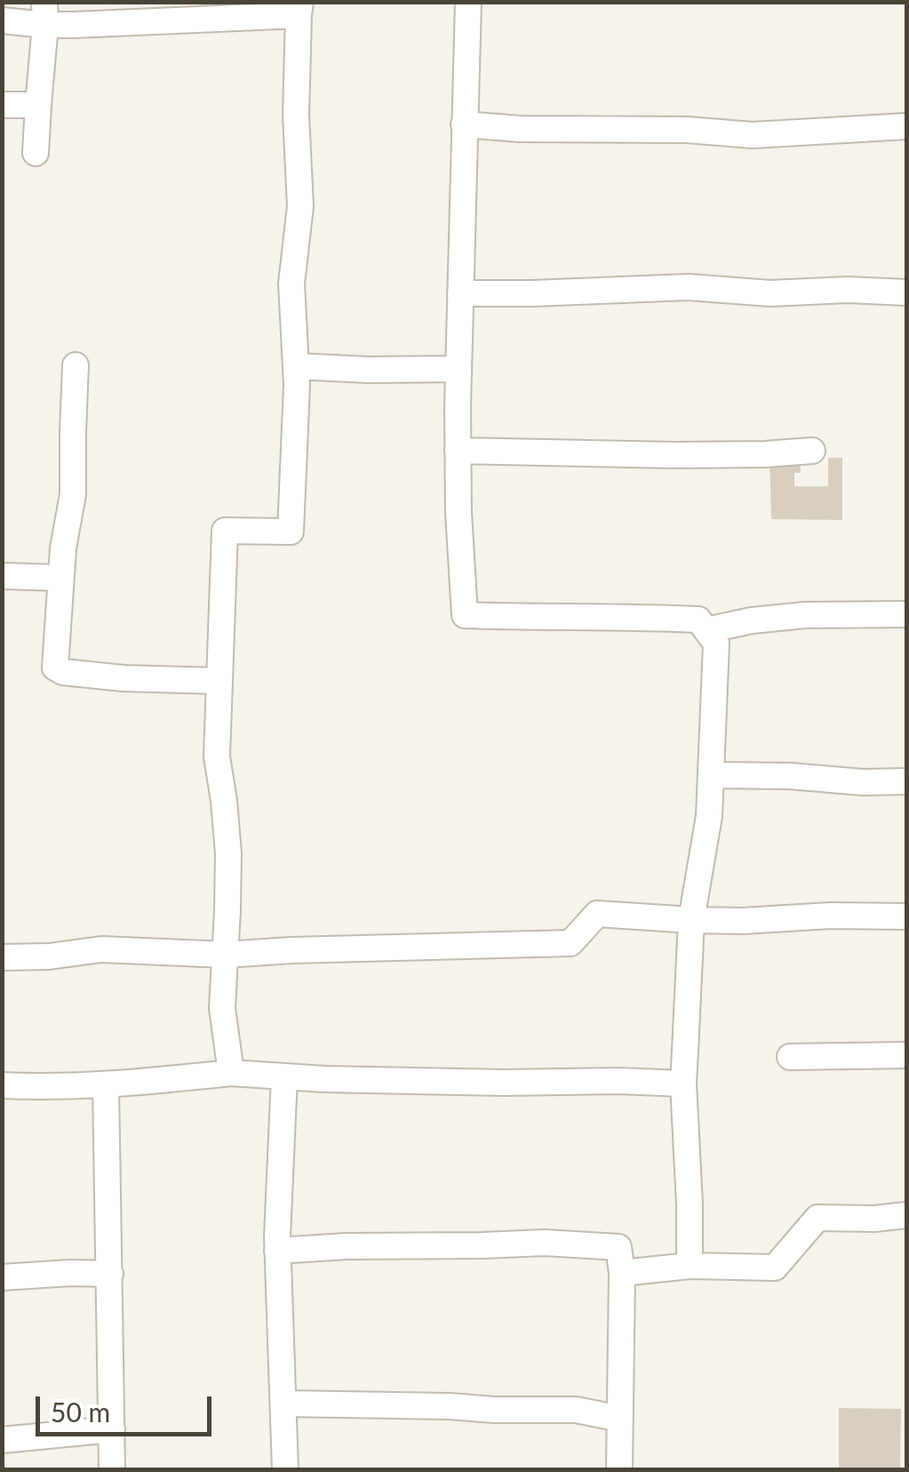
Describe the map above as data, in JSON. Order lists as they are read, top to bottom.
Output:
{
  "scale_bar": "50 m"
}
